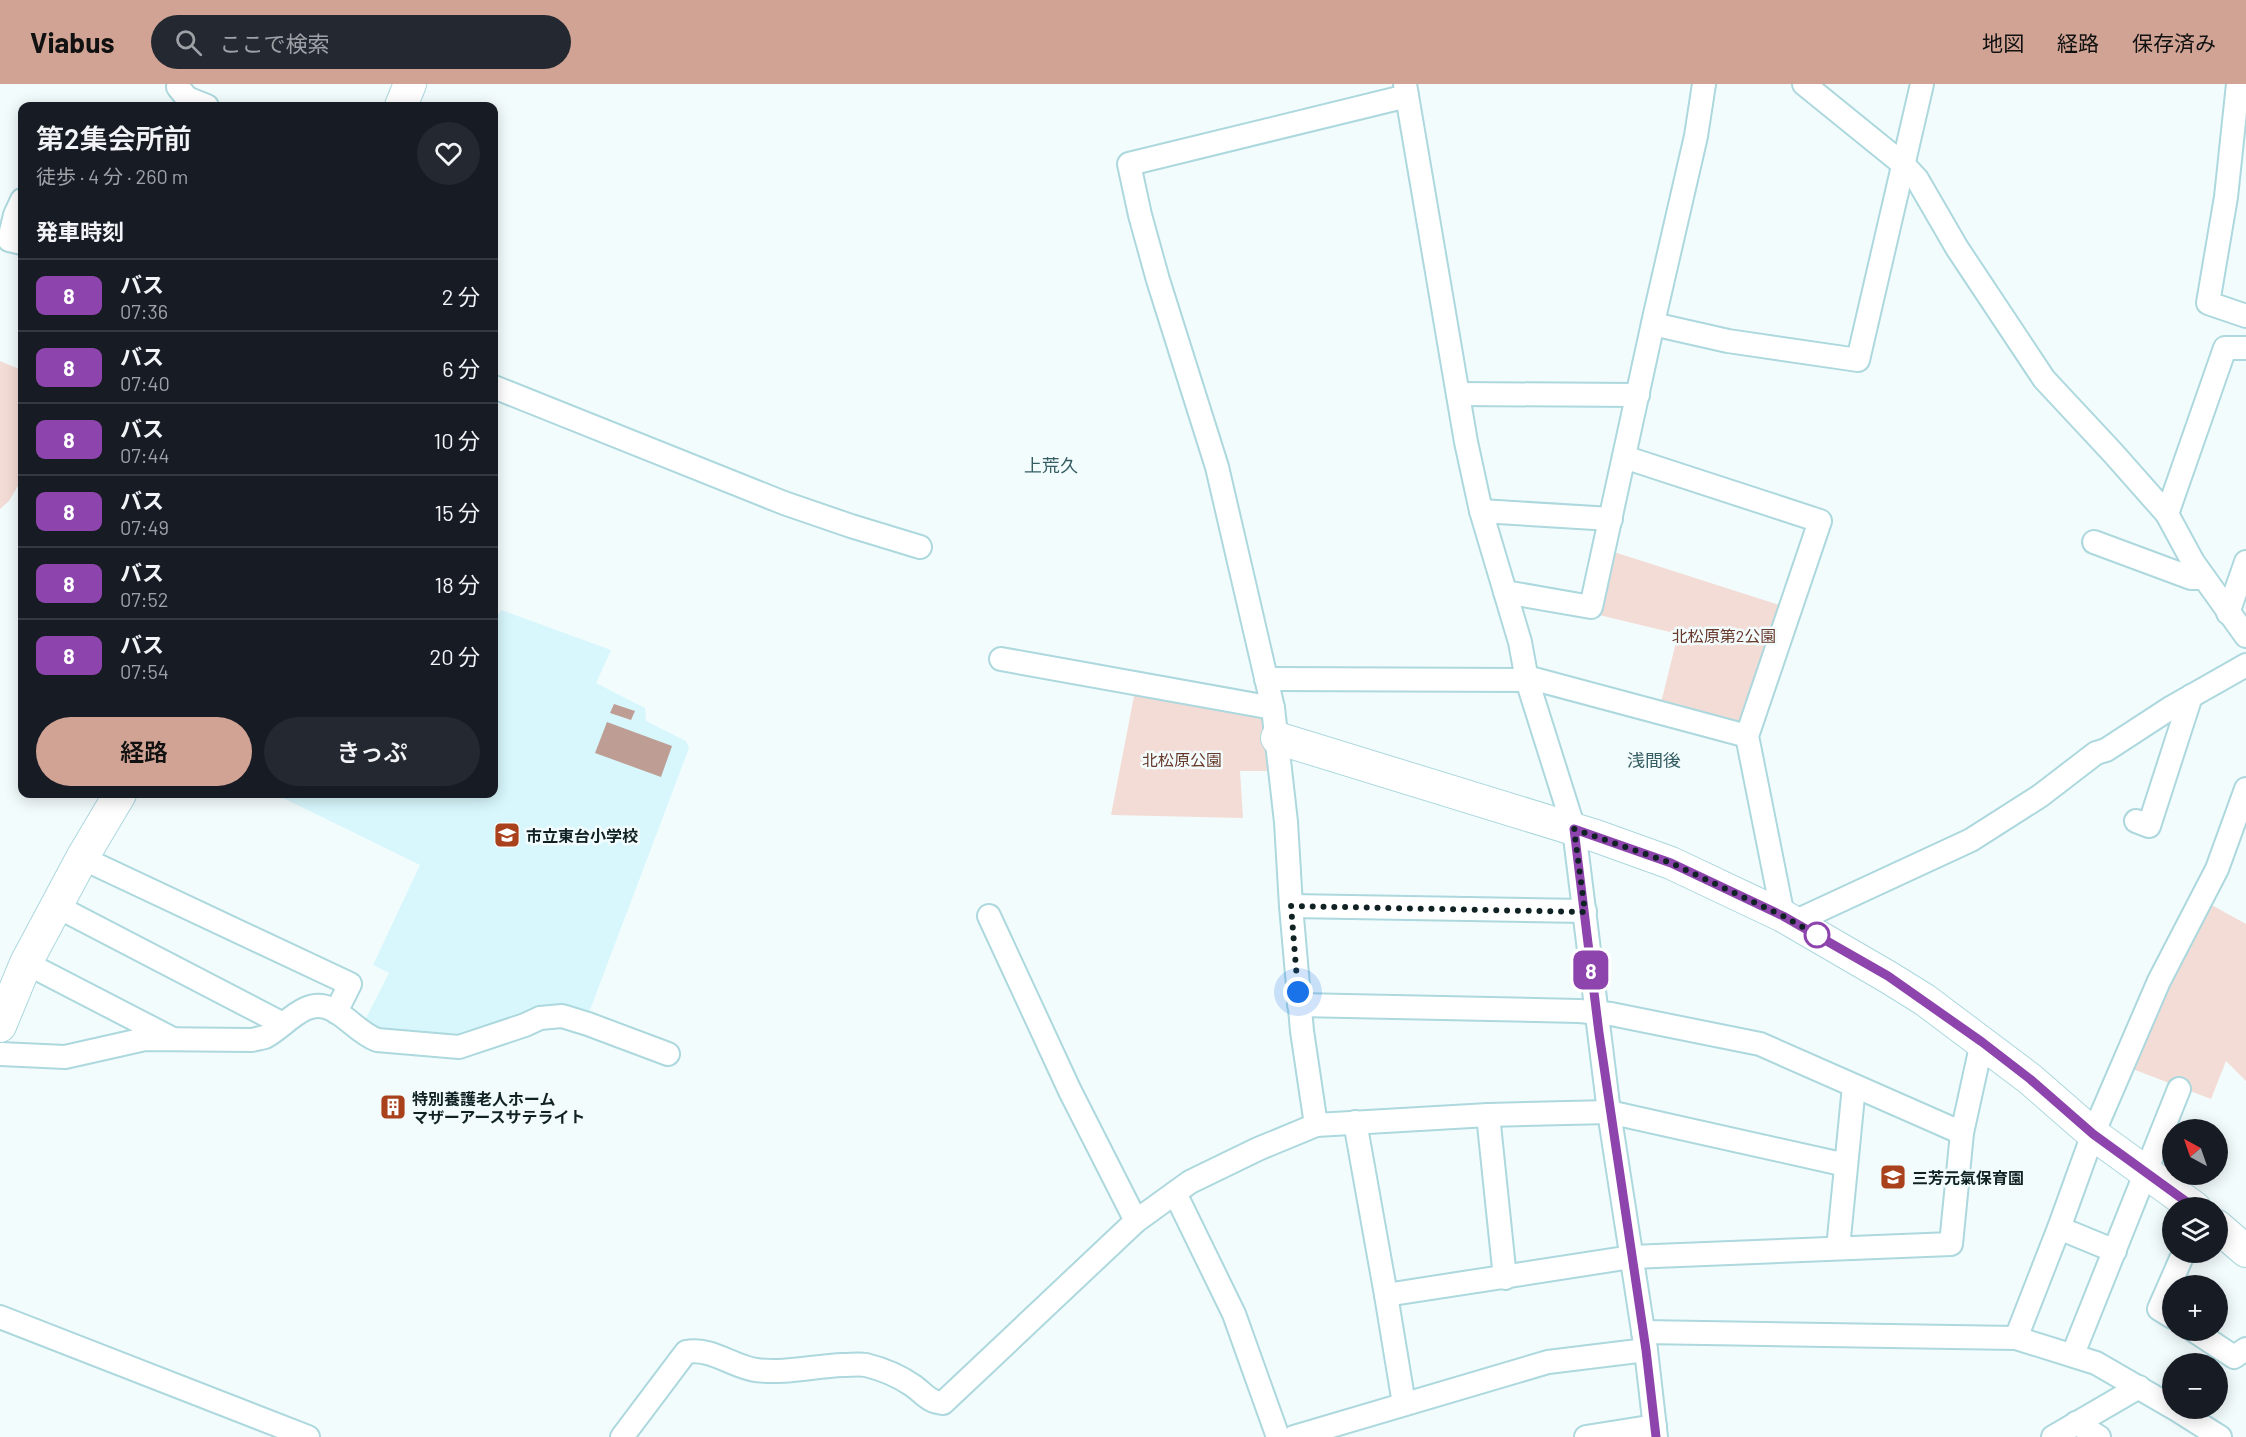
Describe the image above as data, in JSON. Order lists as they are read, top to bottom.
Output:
{
  "districts": ["上荒久", "浅間後"],
  "parks": ["北松原第2公園", "北松原公園"],
  "places": {
    "school or university": ["市立東台小学校", "三芳元氣保育園"],
    "building": ["特別養護老人ホーム マザーアースサテライト"]
  },
  "lines": ["bus line 8"],
  "north": "top left",
  "page": {
    "header": "Viabus",
    "search": "ここで検索",
    "nav": ["地図", "経路", "保存済み"],
    "on_map": "8",
    "heading": [
      ["第2集会所前", "徒歩 · 4 分 · 260 m"],
      "発車時刻"
    ],
    "list": [
      {
        "mark": "8",
        "name": "バス",
        "note": "07:36",
        "value": "2 分"
      },
      {
        "mark": "8",
        "name": "バス",
        "note": "07:40",
        "value": "6 分"
      },
      {
        "mark": "8",
        "name": "バス",
        "note": "07:44",
        "value": "10 分"
      },
      {
        "mark": "8",
        "name": "バス",
        "note": "07:49",
        "value": "15 分"
      },
      {
        "mark": "8",
        "name": "バス",
        "note": "07:52",
        "value": "18 分"
      },
      {
        "mark": "8",
        "name": "バス",
        "note": "07:54",
        "value": "20 分"
      }
    ],
    "buttons": ["経路", "きっぷ"],
    "map_buttons": ["+", "−"]
  }
}
